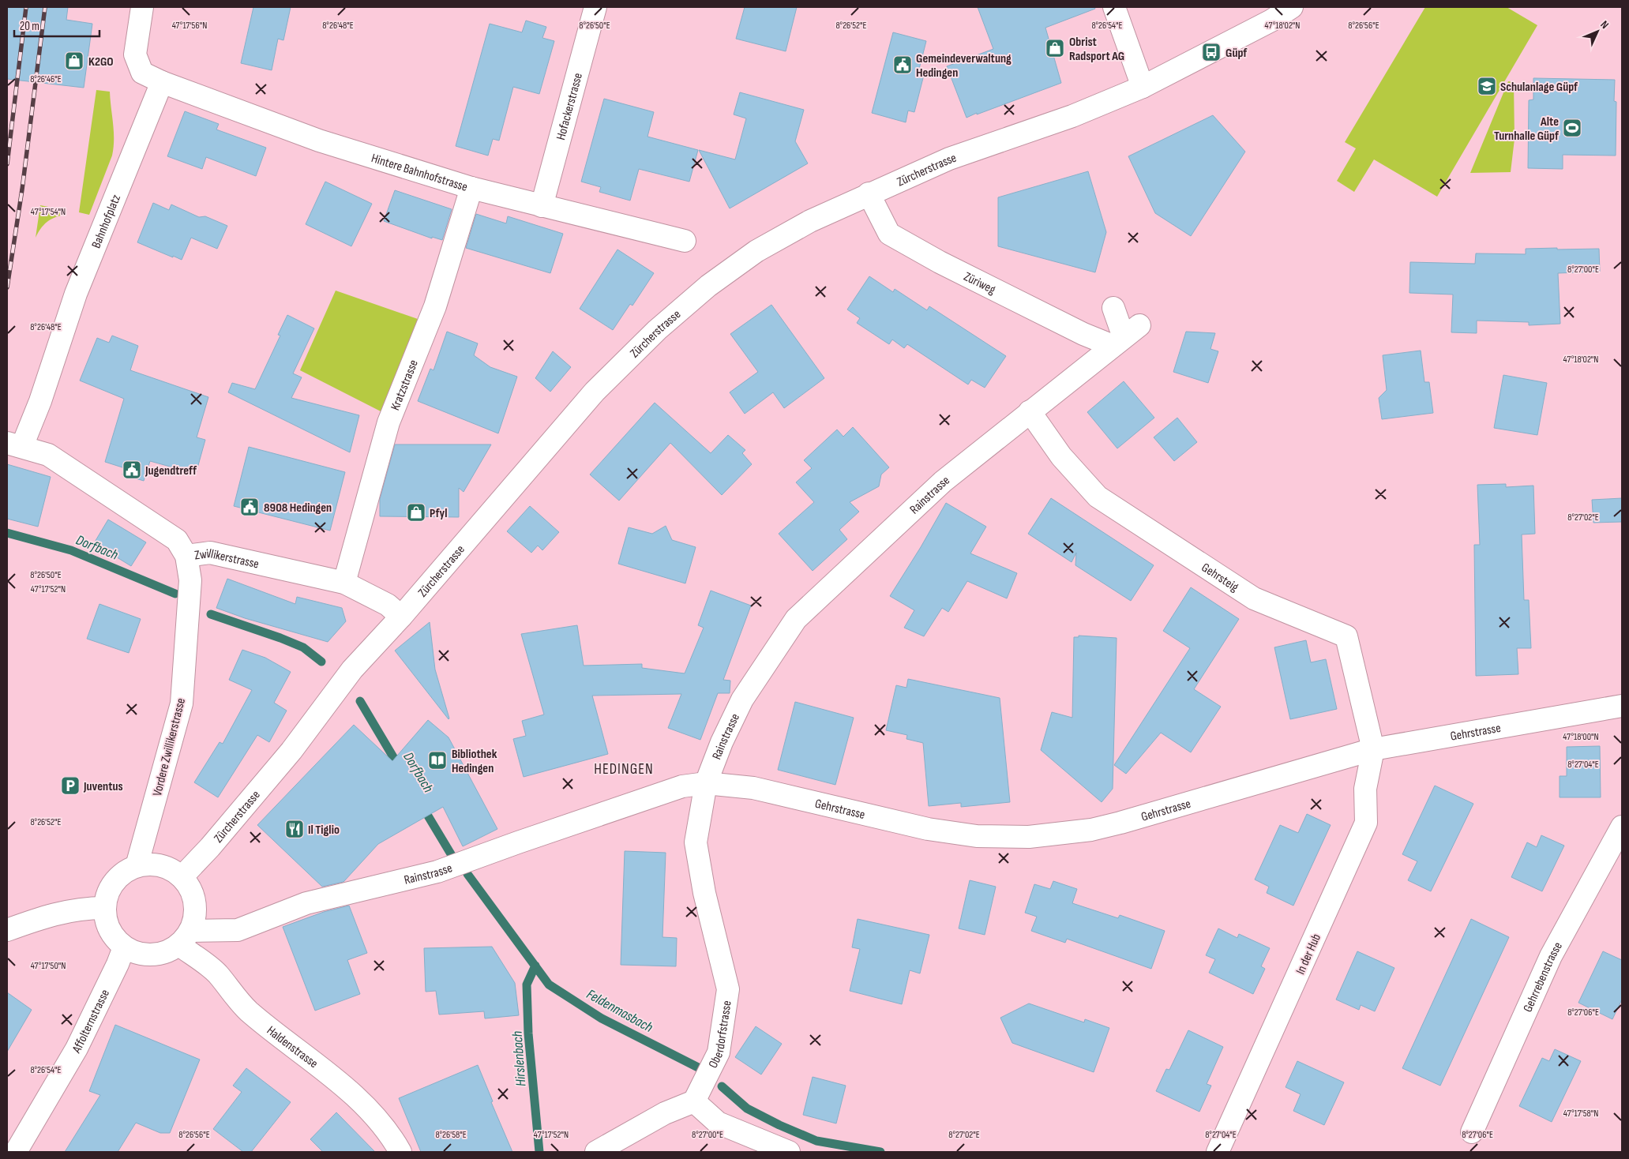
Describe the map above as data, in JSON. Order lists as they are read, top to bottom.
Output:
{
  "streets": {
    "street": [
      "Hofackerstrasse",
      "Zürcherstrasse",
      "Hintere Bahnhofstrasse",
      "Bahnhofplatz",
      "Züriweg",
      "Kratzstrasse",
      "Rainstrasse",
      "Zwillikerstrasse",
      "Gehrsteig",
      "Gehrstrasse",
      "Vordere Zwillikerstrasse",
      "In der Hub",
      "Gehrrebenstrasse",
      "Affolternstrasse",
      "Oberdorfstrasse",
      "Haldenstrasse"
    ]
  },
  "crossings": [
    ["Hofackerstrasse", "Hintere Bahnhofstrasse"],
    ["Zürcherstrasse", "Züriweg"],
    ["Zürcherstrasse", "Rainstrasse"],
    ["Zürcherstrasse", "Zwillikerstrasse"],
    ["Zürcherstrasse", "Vordere Zwillikerstrasse"],
    ["Zürcherstrasse", "Affolternstrasse"],
    ["Zürcherstrasse", "Haldenstrasse"],
    ["Hintere Bahnhofstrasse", "Bahnhofplatz"],
    ["Hintere Bahnhofstrasse", "Kratzstrasse"],
    ["Bahnhofplatz", "Zwillikerstrasse"],
    ["Züriweg", "Rainstrasse"],
    ["Kratzstrasse", "Zwillikerstrasse"],
    ["Rainstrasse", "Gehrsteig"],
    ["Rainstrasse", "Gehrstrasse"],
    ["Rainstrasse", "Vordere Zwillikerstrasse"],
    ["Rainstrasse", "Affolternstrasse"],
    ["Rainstrasse", "Oberdorfstrasse"],
    ["Rainstrasse", "Haldenstrasse"],
    ["Zwillikerstrasse", "Vordere Zwillikerstrasse"],
    ["Gehrsteig", "Gehrstrasse"],
    ["Gehrsteig", "In der Hub"],
    ["Gehrstrasse", "In der Hub"],
    ["Gehrstrasse", "Oberdorfstrasse"],
    ["Vordere Zwillikerstrasse", "Affolternstrasse"],
    ["Vordere Zwillikerstrasse", "Haldenstrasse"],
    ["Affolternstrasse", "Haldenstrasse"]
  ],
  "districts": ["HEDINGEN"],
  "water": ["Dorfbach", "Feldenmasbach", "Hirslenbach"],
  "places": {
    "shop": ["Obrist Radsport AG", "K2GO", "Pfyl"],
    "bus stop": ["Güpf"],
    "public building": ["Gemeindeverwaltung Hedingen", "Jugendtreff", "8908 Hedingen"],
    "school or university": ["Schulanlage Güpf"],
    "sports": ["Alte Turnhalle Güpf"],
    "library": ["Bibliothek Hedingen"],
    "parking": ["Juventus"],
    "restaurant": ["Il Tiglio"]
  },
  "scale_bar": "20 m",
  "north": "top right",
  "coordinates": [
    "8°26'48\"E",
    "8°26'50\"E",
    "8°26'52\"E",
    "8°26'56\"E",
    "8°26'54\"E",
    "47°17'56\"N",
    "47°18'02\"N",
    "8°26'46\"E",
    "47°17'54\"N",
    "8°27'00\"E",
    "8°27'02\"E",
    "47°17'52\"N",
    "47°18'00\"N",
    "8°27'04\"E",
    "47°17'50\"N",
    "8°27'06\"E",
    "47°17'58\"N",
    "8°26'58\"E"
  ]
}
